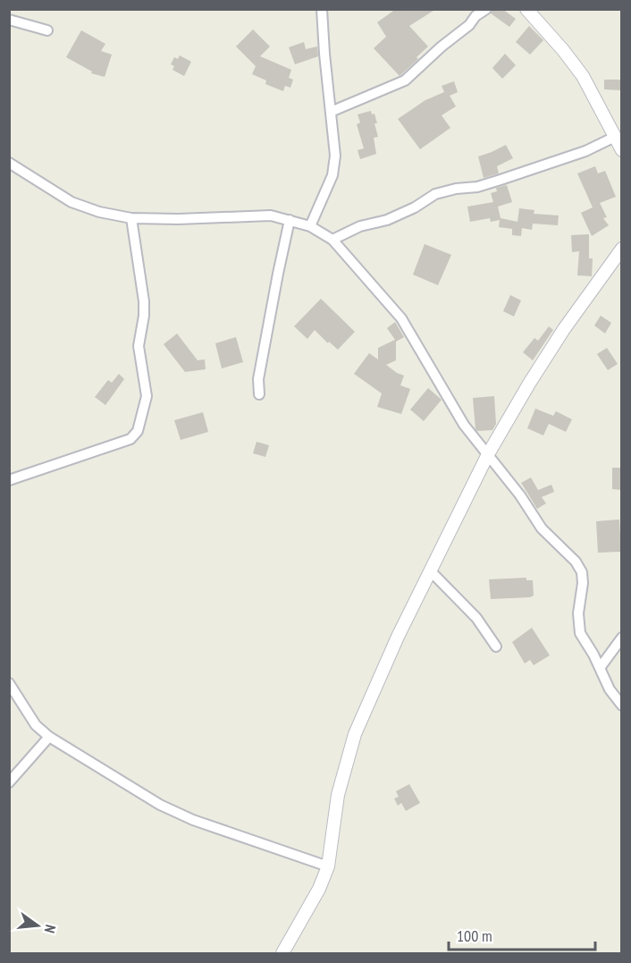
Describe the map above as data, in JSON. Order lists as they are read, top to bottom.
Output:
{
  "scale_bar": "100 m",
  "north": "right"
}
